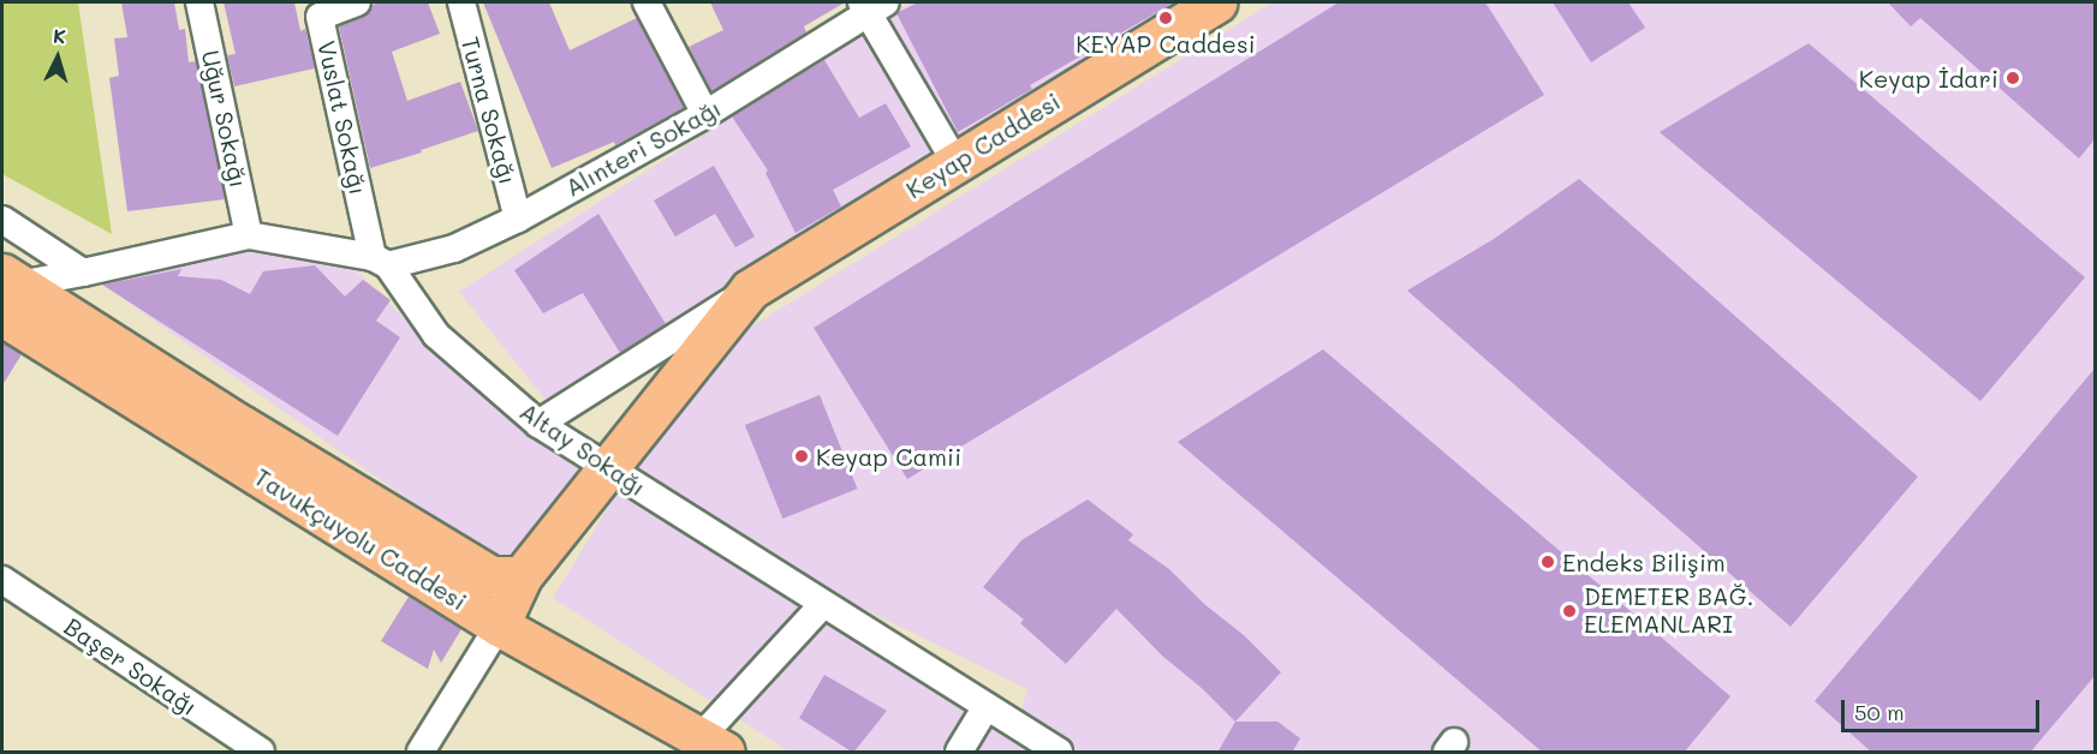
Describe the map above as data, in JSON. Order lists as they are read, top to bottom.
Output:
{
  "streets": {
    "main road": ["Keyap Caddesi", "Tavukçuyolu Caddesi"],
    "street": [
      "Turna Sokağı",
      "Vuslat Sokağı",
      "Uğur Sokağı",
      "Alınteri Sokağı",
      "Altay Sokağı",
      "Başer Sokağı"
    ]
  },
  "crossings": [
    ["Turna Sokağı", "Alınteri Sokağı"],
    ["Vuslat Sokağı", "Alınteri Sokağı"],
    ["Vuslat Sokağı", "Altay Sokağı"],
    ["Keyap Caddesi", "Altay Sokağı"],
    ["Keyap Caddesi", "Tavukçuyolu Caddesi"],
    ["Alınteri Sokağı", "Altay Sokağı"]
  ],
  "places": [
    "KEYAP Caddesi",
    "Keyap İdari",
    "Keyap Camii",
    "Endeks Bilişim",
    "DEMETER BAĞ. ELEMANLARI"
  ],
  "scale_bar": "50 m",
  "north": "top"
}
